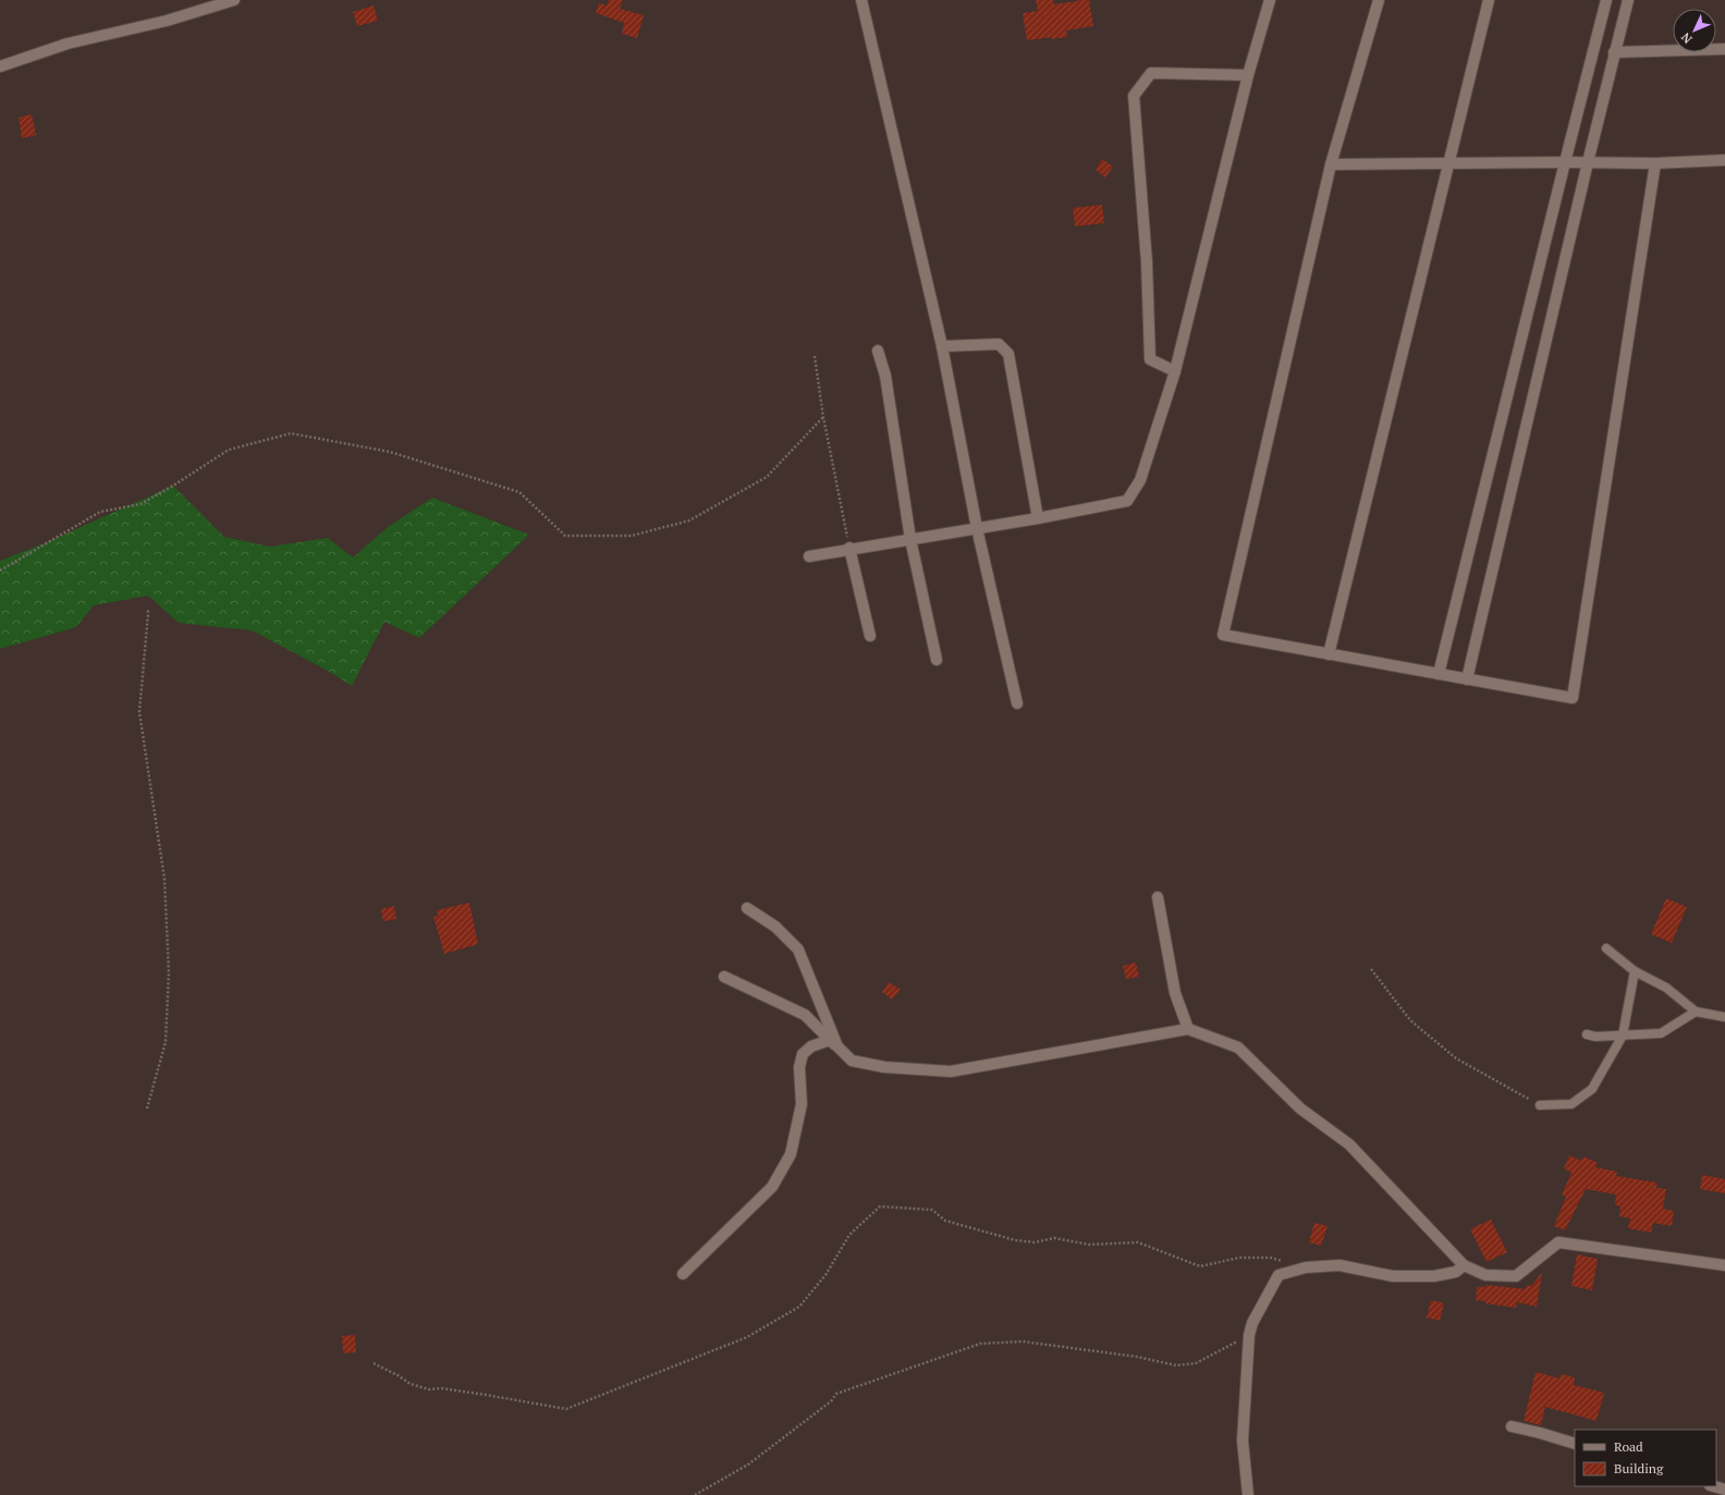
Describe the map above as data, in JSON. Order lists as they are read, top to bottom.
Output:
{
  "legend": ["Road", "Building"],
  "north": "bottom left"
}
